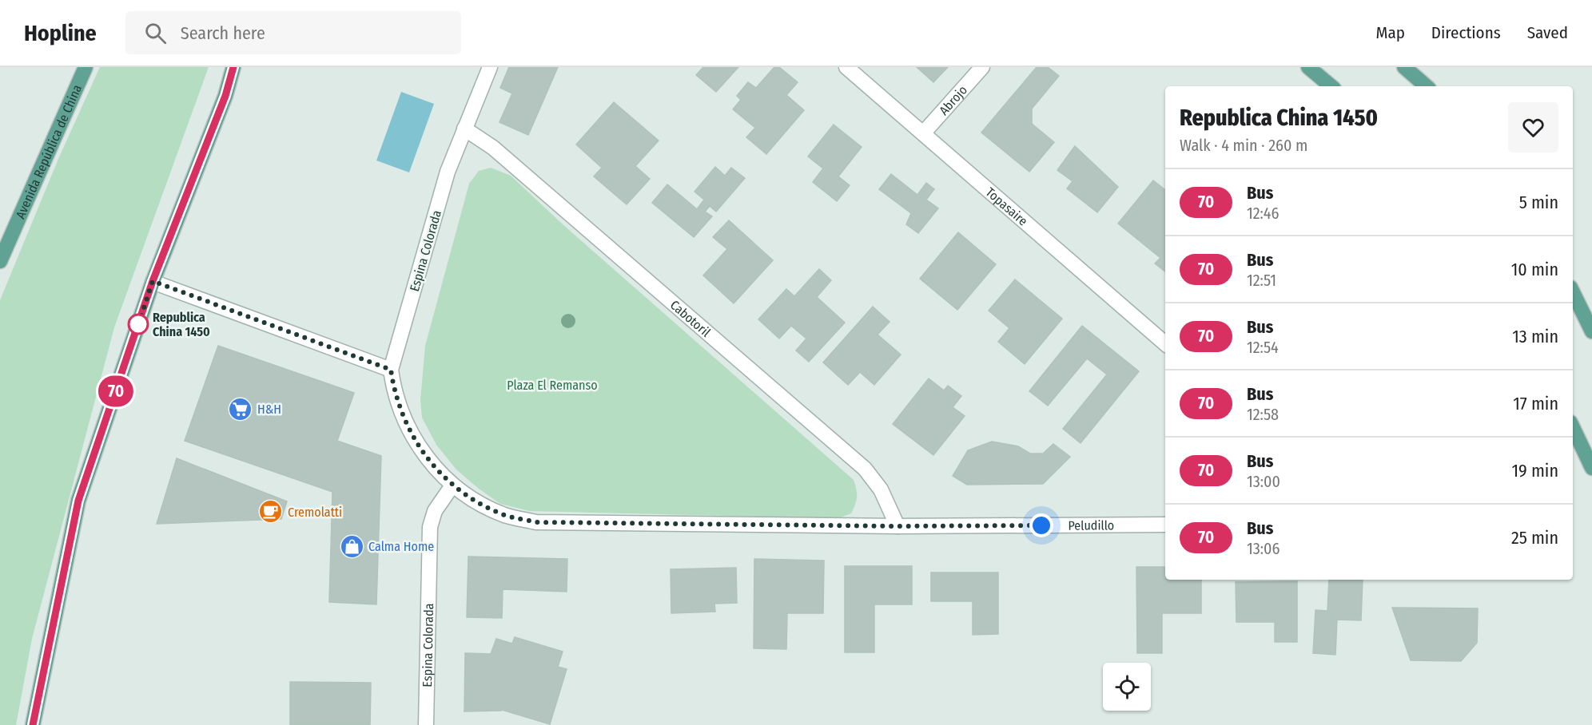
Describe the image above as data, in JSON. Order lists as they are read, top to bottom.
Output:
{
  "streets": {
    "main road": ["Avenida República de China"],
    "street": [
      "Abrojo",
      "Topasaire",
      "Espina Colorada",
      "Cabotoril",
      "Peludillo"
    ]
  },
  "crossings": [
    ["Abrojo", "Topasaire"],
    ["Espina Colorada", "Cabotoril"],
    ["Espina Colorada", "Peludillo"],
    ["Cabotoril", "Peludillo"]
  ],
  "parks": ["Plaza El Remanso"],
  "places": {
    "other": ["Republica China 1450"],
    "supermarket": ["H&H"],
    "cafe": ["Cremolatti"],
    "shop": ["Calma Home"]
  },
  "lines": ["bus line 70"],
  "page": {
    "header": "Hopline",
    "search": "Search here",
    "nav": ["Map", "Directions", "Saved"],
    "on_map": "70",
    "heading": ["Republica China 1450", "Walk · 4 min · 260 m"],
    "list": [
      {
        "mark": "70",
        "name": "Bus",
        "note": "12:46",
        "value": "5 min"
      },
      {
        "mark": "70",
        "name": "Bus",
        "note": "12:51",
        "value": "10 min"
      },
      {
        "mark": "70",
        "name": "Bus",
        "note": "12:54",
        "value": "13 min"
      },
      {
        "mark": "70",
        "name": "Bus",
        "note": "12:58",
        "value": "17 min"
      },
      {
        "mark": "70",
        "name": "Bus",
        "note": "13:00",
        "value": "19 min"
      },
      {
        "mark": "70",
        "name": "Bus",
        "note": "13:06",
        "value": "25 min"
      }
    ]
  }
}
